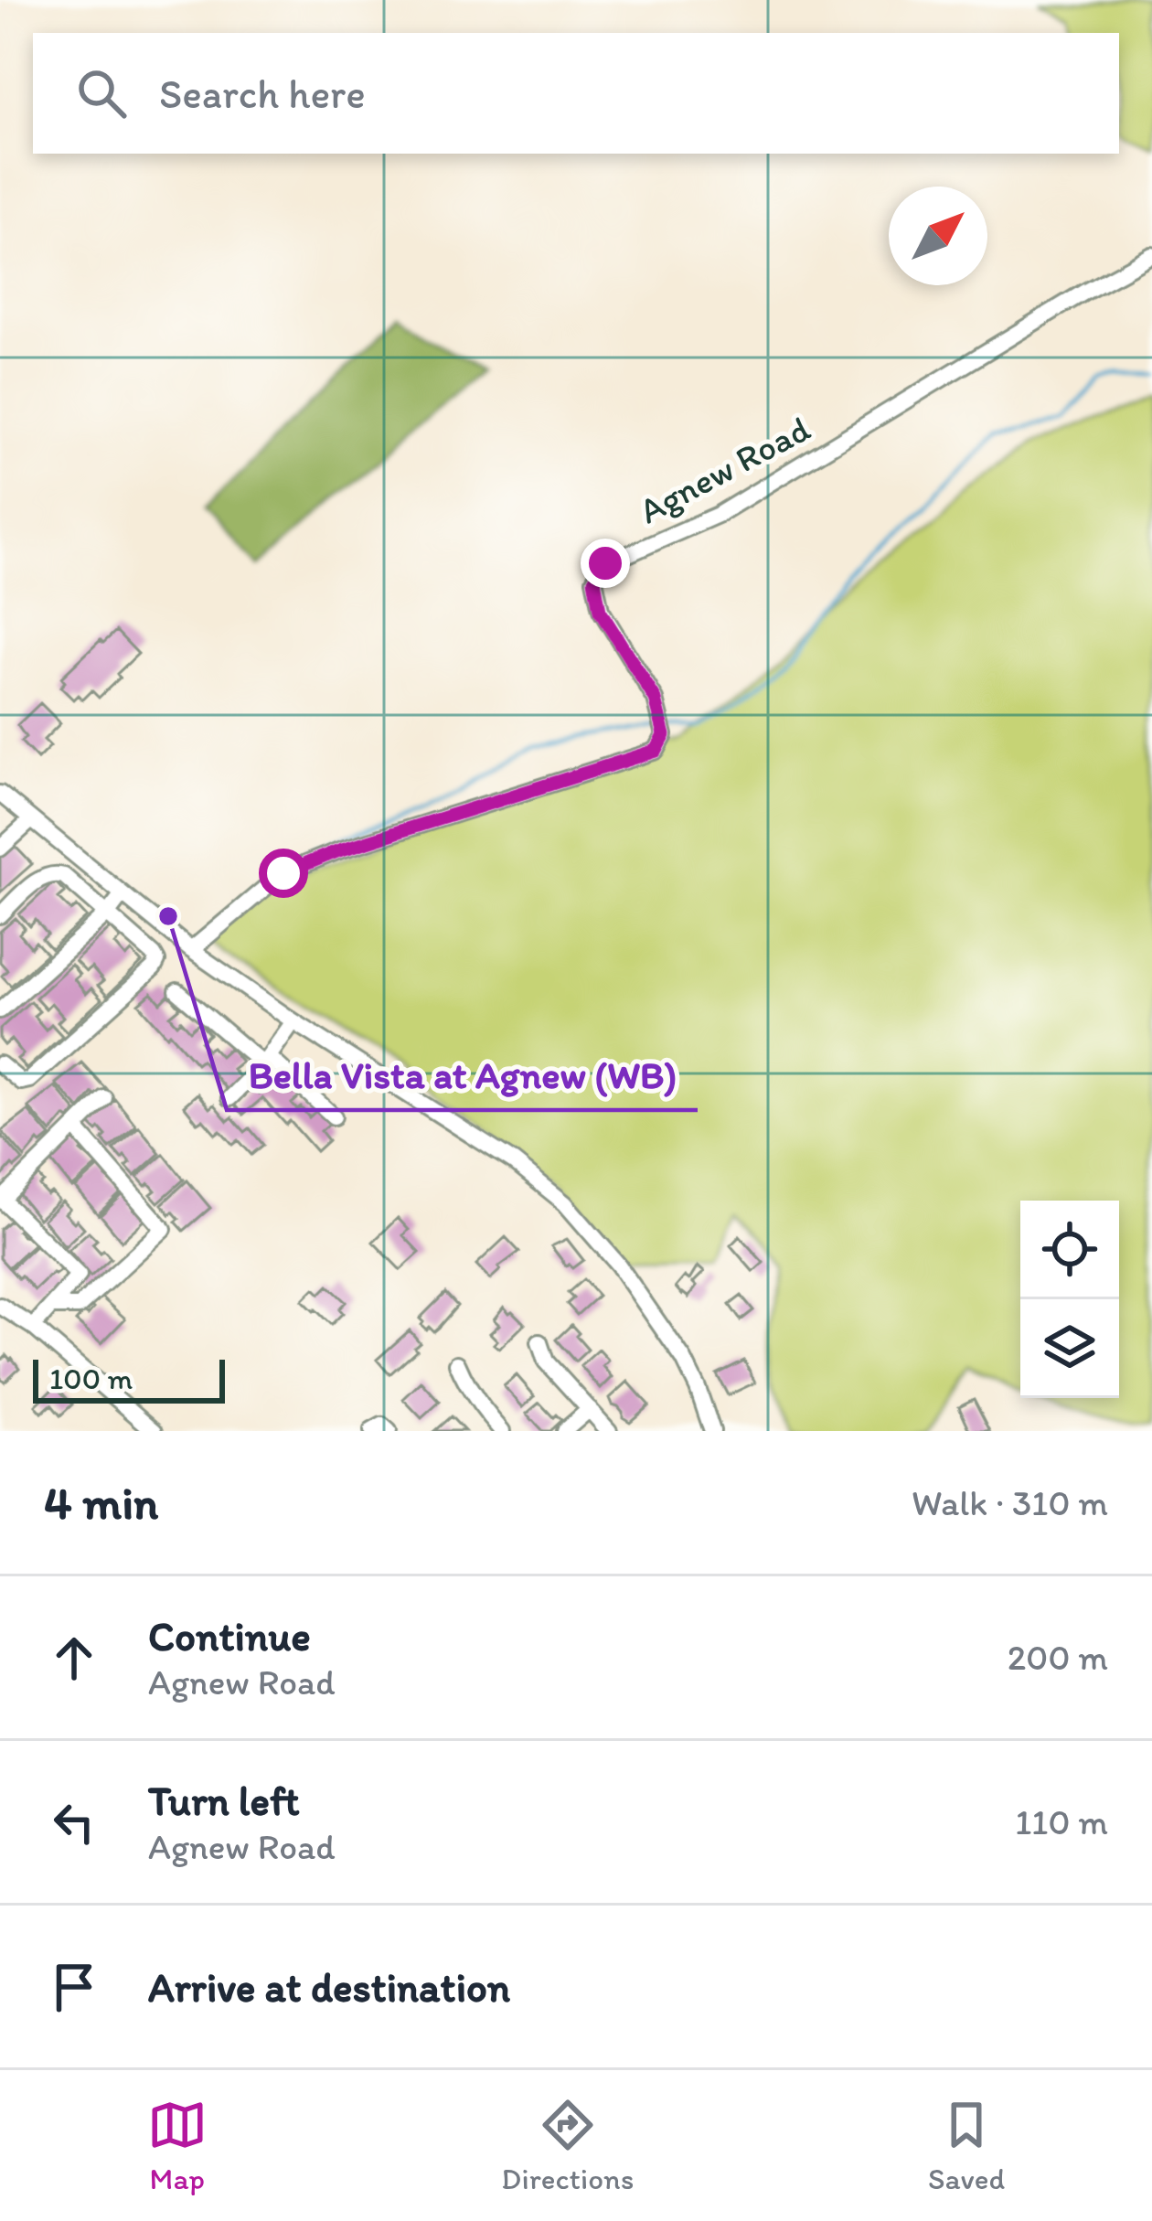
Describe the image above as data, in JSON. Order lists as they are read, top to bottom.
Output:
{
  "streets": {
    "street": ["Agnew Road"]
  },
  "places": ["Bella Vista at Agnew (WB)"],
  "scale_bar": "100 m",
  "north": "top right",
  "page": {
    "search": "Search here",
    "scale": "100 m",
    "heading": ["4 min", "Walk · 310 m"],
    "list": [
      ["Continue", "Agnew Road", "200 m"],
      ["Turn left", "Agnew Road", "110 m"],
      "Arrive at destination"
    ],
    "nav": ["Map", "Directions", "Saved"]
  }
}
